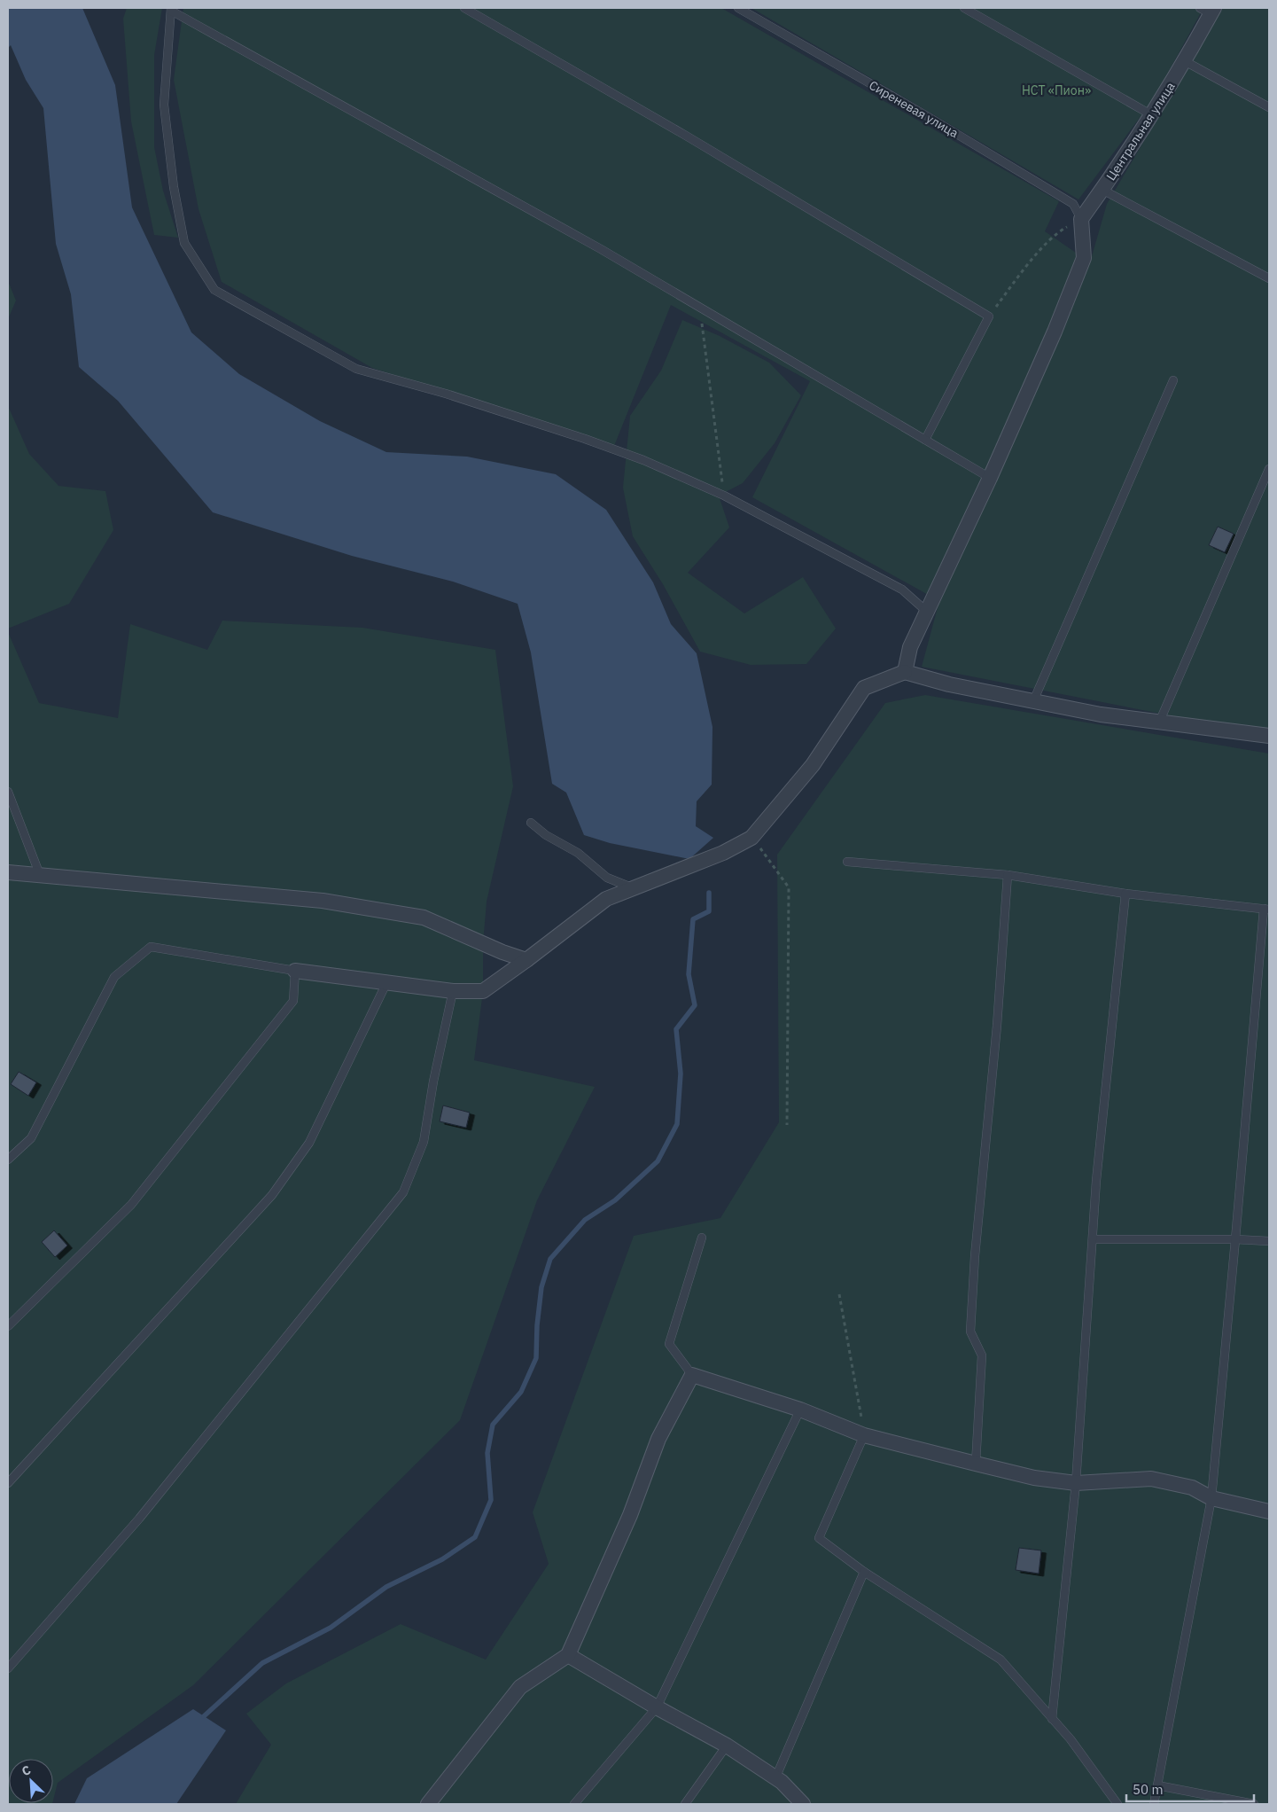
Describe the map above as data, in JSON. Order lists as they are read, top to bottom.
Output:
{
  "streets": {
    "street": ["Центральная улица"],
    "lane": ["Сиреневая улица"]
  },
  "crossings": [
    ["Сиреневая улица", "Центральная улица"]
  ],
  "parks": ["НСТ «Пион»"],
  "scale_bar": "50 m",
  "north": "top left"
}
